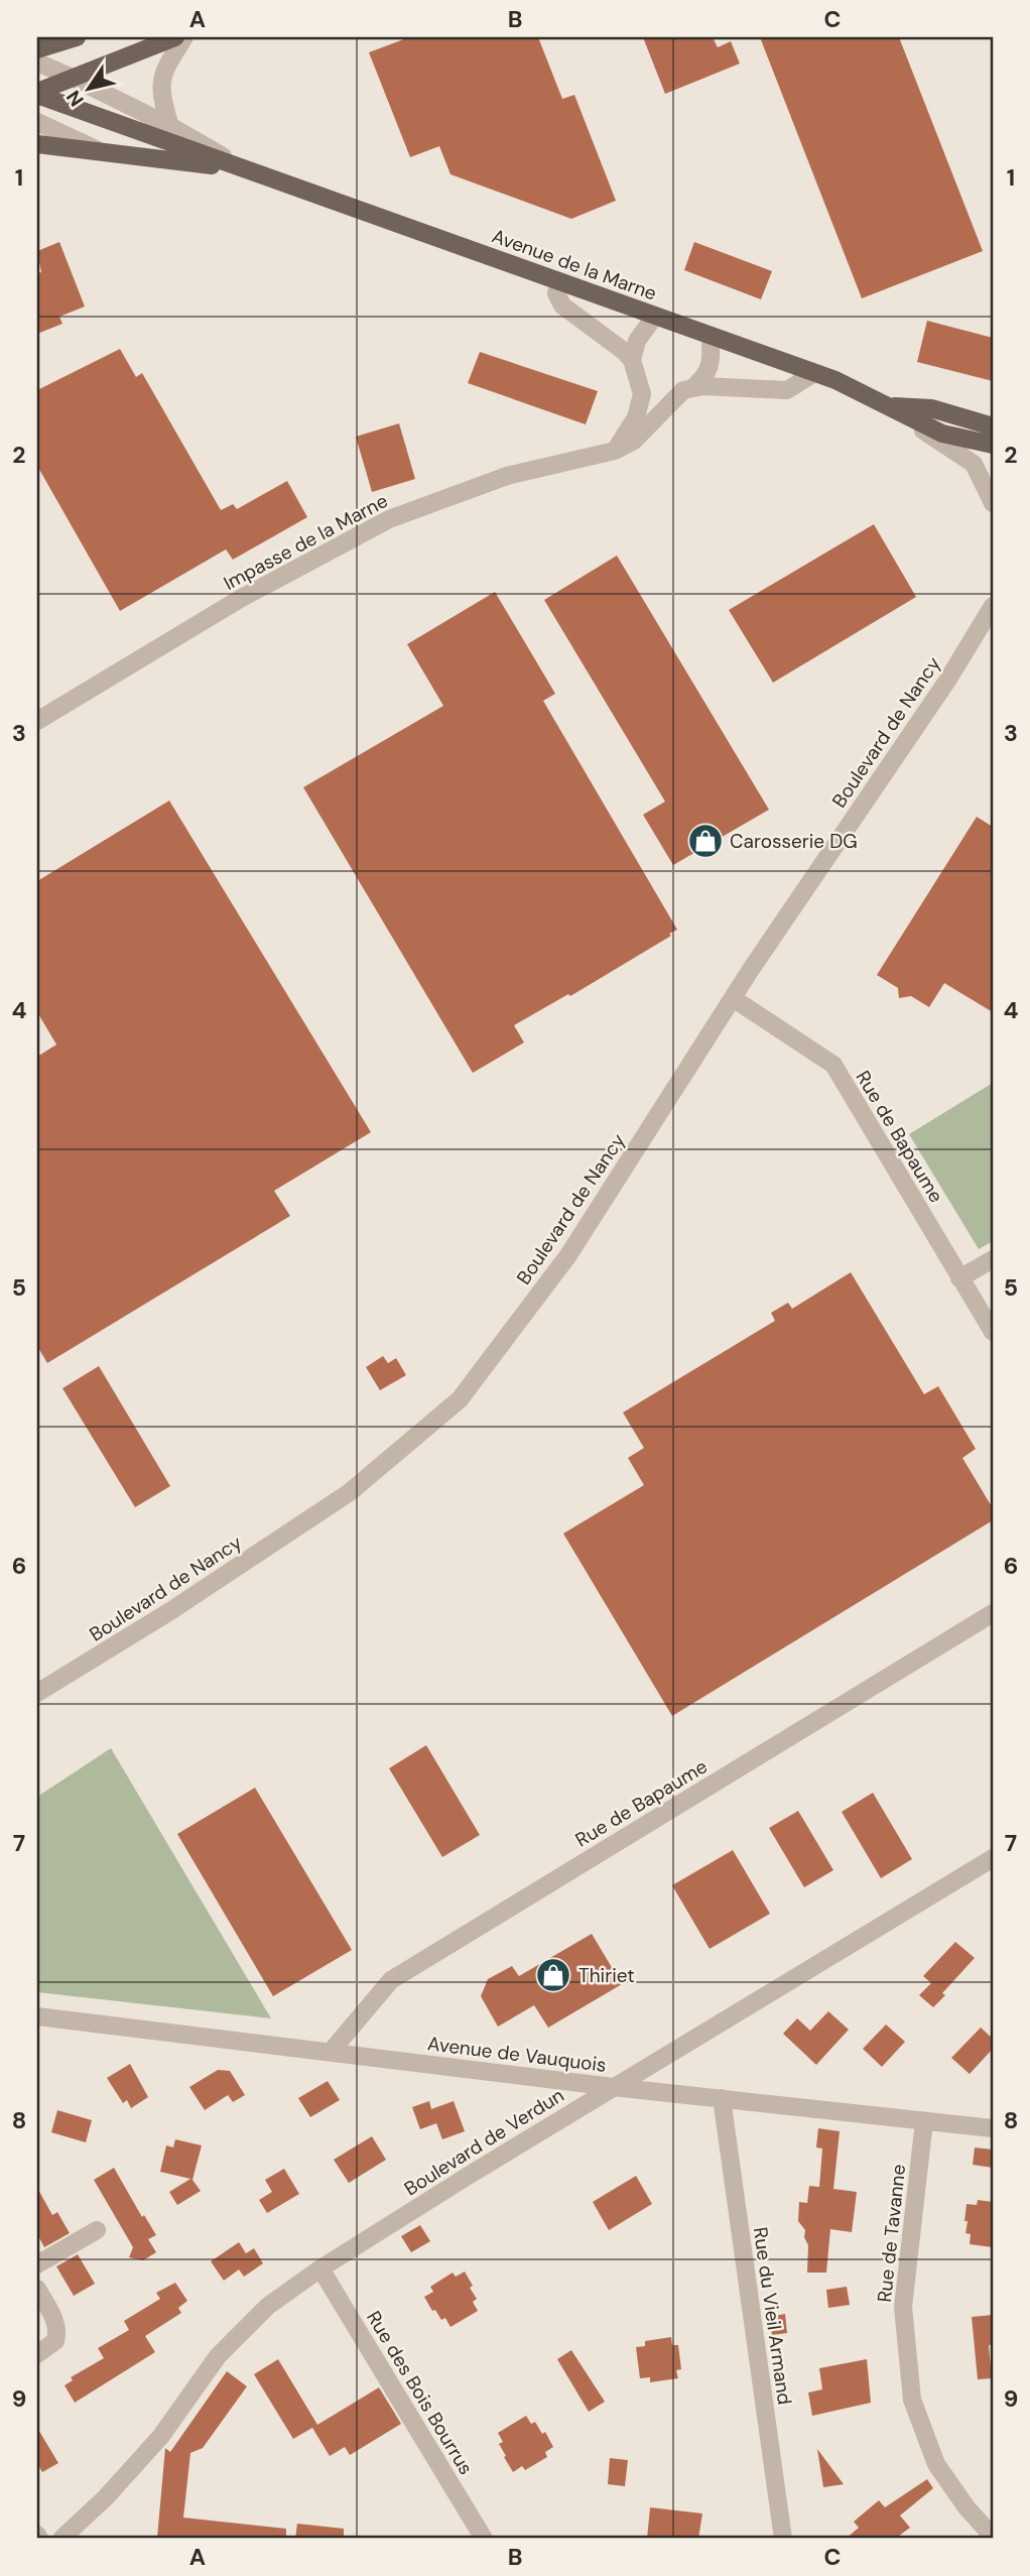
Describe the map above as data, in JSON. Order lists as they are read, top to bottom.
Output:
{
  "streets": {
    "main road": ["Avenue de la Marne"],
    "street": [
      "Impasse de la Marne",
      "Boulevard de Nancy",
      "Rue de Bapaume",
      "Avenue de Vauquois",
      "Boulevard de Verdun",
      "Rue de Tavanne",
      "Rue du Vieil Armand",
      "Rue des Bois Bourrus"
    ]
  },
  "crossings": [
    ["Avenue de la Marne", "Impasse de la Marne"],
    ["Boulevard de Nancy", "Rue de Bapaume"],
    ["Rue de Bapaume", "Avenue de Vauquois"],
    ["Avenue de Vauquois", "Boulevard de Verdun"],
    ["Avenue de Vauquois", "Rue de Tavanne"],
    ["Avenue de Vauquois", "Rue du Vieil Armand"],
    ["Boulevard de Verdun", "Rue des Bois Bourrus"]
  ],
  "places": {
    "shop": ["Carosserie DG", "Thiriet"]
  },
  "north": "bottom left",
  "grid": {
    "columns": ["A", "B", "C"],
    "rows": [
      "1",
      "2",
      "3",
      "4",
      "5",
      "6",
      "7",
      "8",
      "9"
    ]
  }
}
